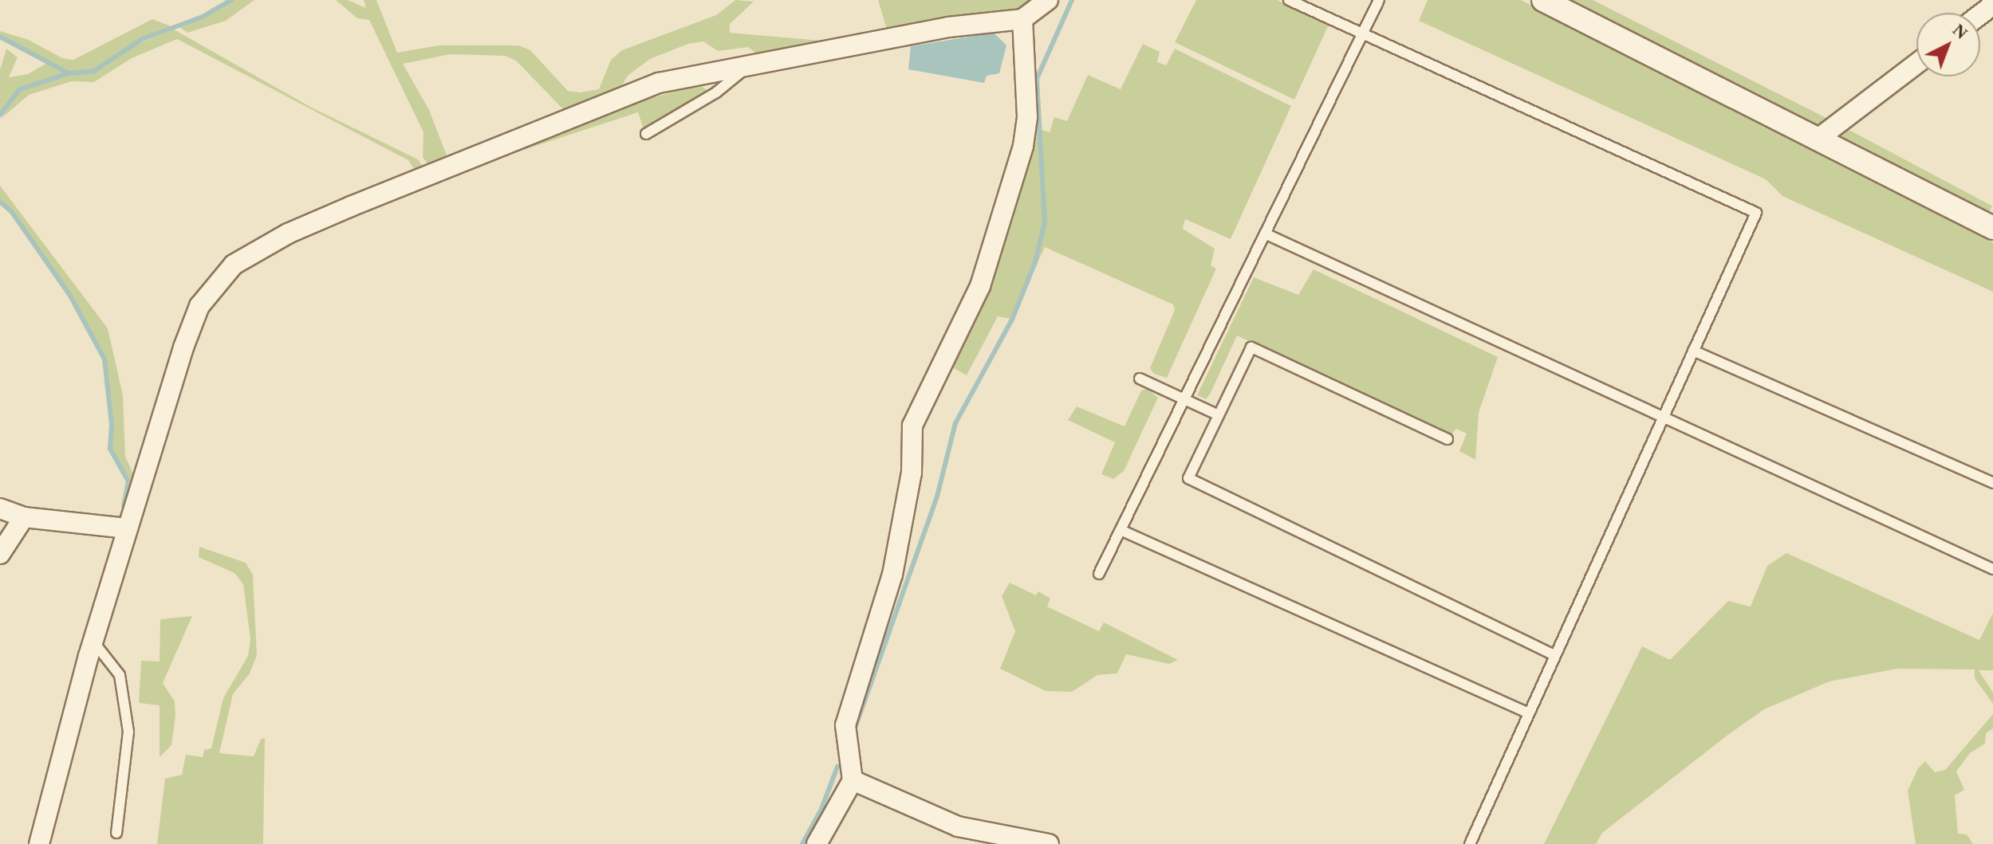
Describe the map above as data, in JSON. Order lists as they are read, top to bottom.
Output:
{
  "north": "top right"
}
